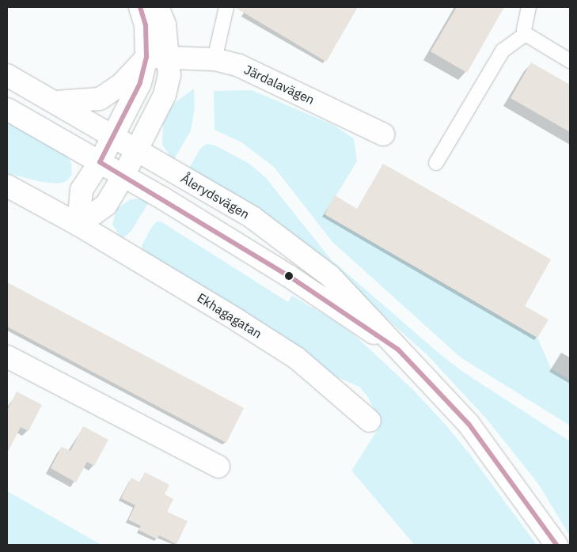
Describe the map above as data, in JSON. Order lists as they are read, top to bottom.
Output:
{
  "streets": {
    "street": ["Järdalavägen", "Ålerydsvägen", "Ekhagagatan"]
  }
}
